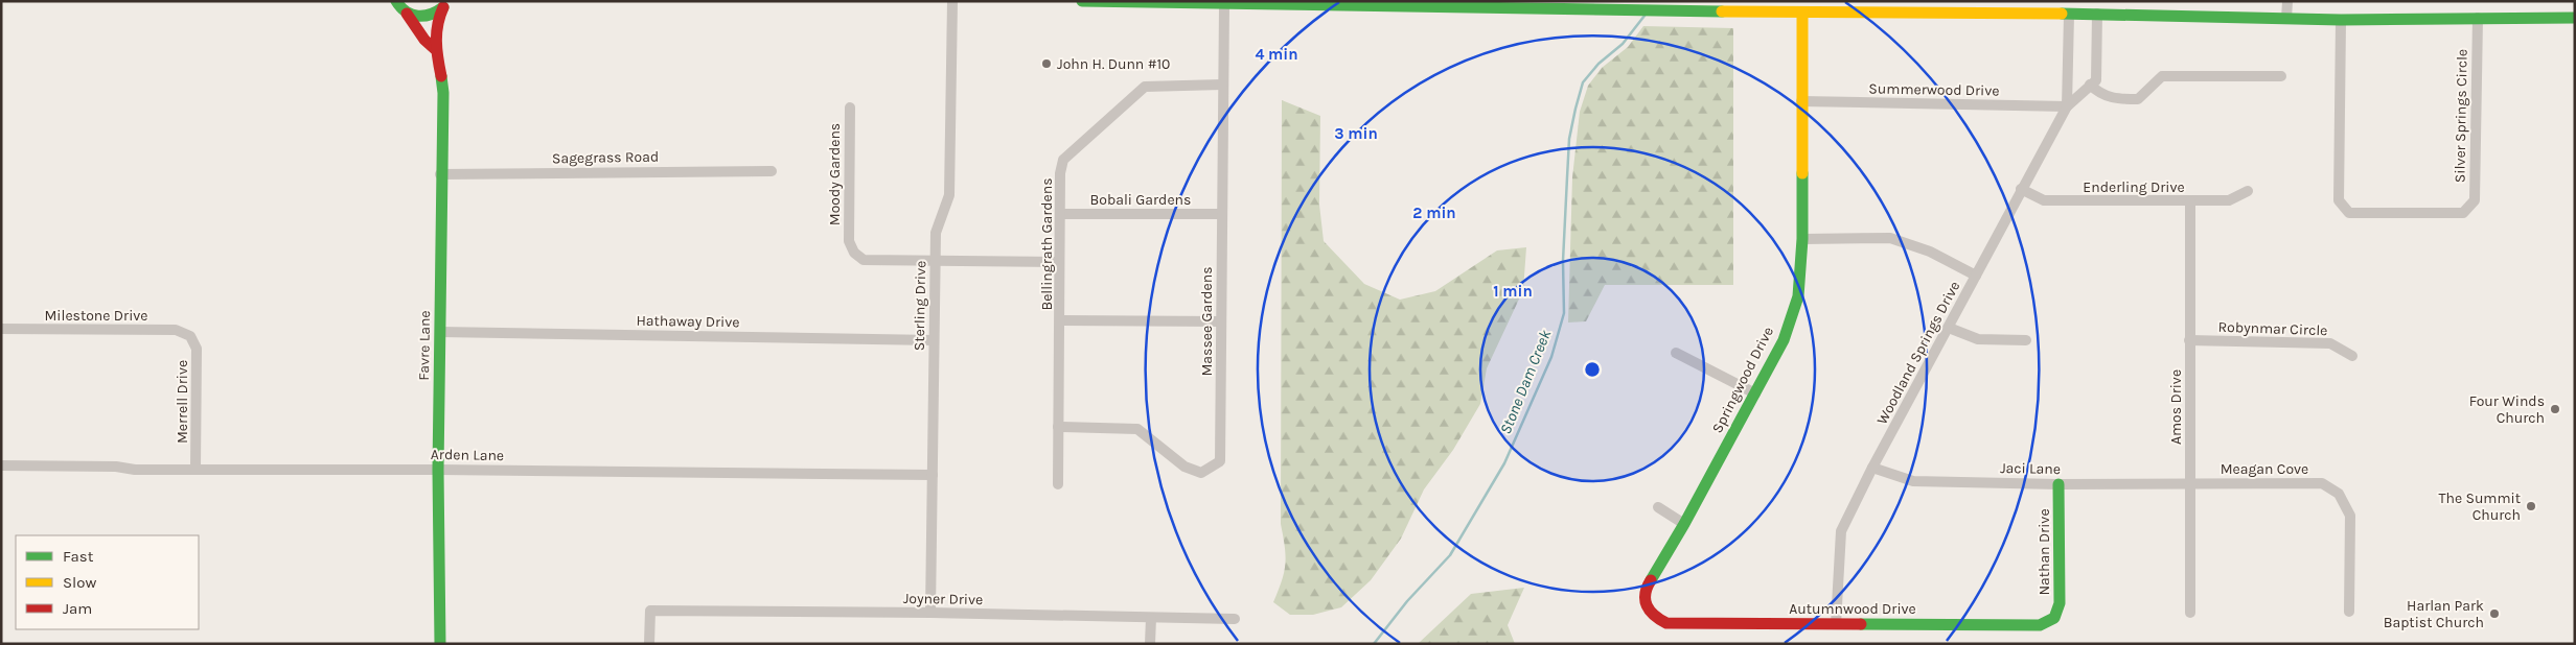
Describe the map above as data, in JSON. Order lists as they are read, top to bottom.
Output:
{
  "streets": {
    "street": [
      "Summerwood Drive",
      "Silver Springs Circle",
      "Sagegrass Road",
      "Moody Gardens",
      "Enderling Drive",
      "Bobali Gardens",
      "Bellingrath Gardens",
      "Sterling Drive",
      "Milestone Drive",
      "Hathaway Drive",
      "Massee Gardens",
      "Robynmar Circle",
      "Favre Lane",
      "Woodland Springs Drive",
      "Springwood Drive",
      "Merrell Drive",
      "Amos Drive",
      "Arden Lane",
      "Jaci Lane",
      "Meagan Cove",
      "Nathan Drive",
      "Joyner Drive",
      "Autumnwood Drive"
    ]
  },
  "crossings": [
    ["Summerwood Drive", "Woodland Springs Drive"],
    ["Summerwood Drive", "Springwood Drive"],
    ["Sagegrass Road", "Favre Lane"],
    ["Moody Gardens", "Bellingrath Gardens"],
    ["Moody Gardens", "Sterling Drive"],
    ["Enderling Drive", "Woodland Springs Drive"],
    ["Enderling Drive", "Amos Drive"],
    ["Bobali Gardens", "Bellingrath Gardens"],
    ["Bobali Gardens", "Massee Gardens"],
    ["Bellingrath Gardens", "Massee Gardens"],
    ["Sterling Drive", "Hathaway Drive"],
    ["Sterling Drive", "Arden Lane"],
    ["Sterling Drive", "Joyner Drive"],
    ["Milestone Drive", "Merrell Drive"],
    ["Hathaway Drive", "Favre Lane"],
    ["Robynmar Circle", "Amos Drive"],
    ["Favre Lane", "Arden Lane"],
    ["Woodland Springs Drive", "Jaci Lane"],
    ["Woodland Springs Drive", "Autumnwood Drive"],
    ["Springwood Drive", "Autumnwood Drive"],
    ["Merrell Drive", "Arden Lane"],
    ["Amos Drive", "Jaci Lane"],
    ["Amos Drive", "Meagan Cove"],
    ["Jaci Lane", "Meagan Cove"],
    ["Jaci Lane", "Nathan Drive"],
    ["Nathan Drive", "Autumnwood Drive"]
  ],
  "water": ["Stone Dam Creek"],
  "places": [
    "John H. Dunn #10",
    "Four Winds Church",
    "The Summit Church",
    "Harlan Park Baptist Church"
  ],
  "legend": ["Fast", "Slow", "Jam"],
  "rings": [
    "4 min",
    "3 min",
    "2 min",
    "1 min"
  ]
}
